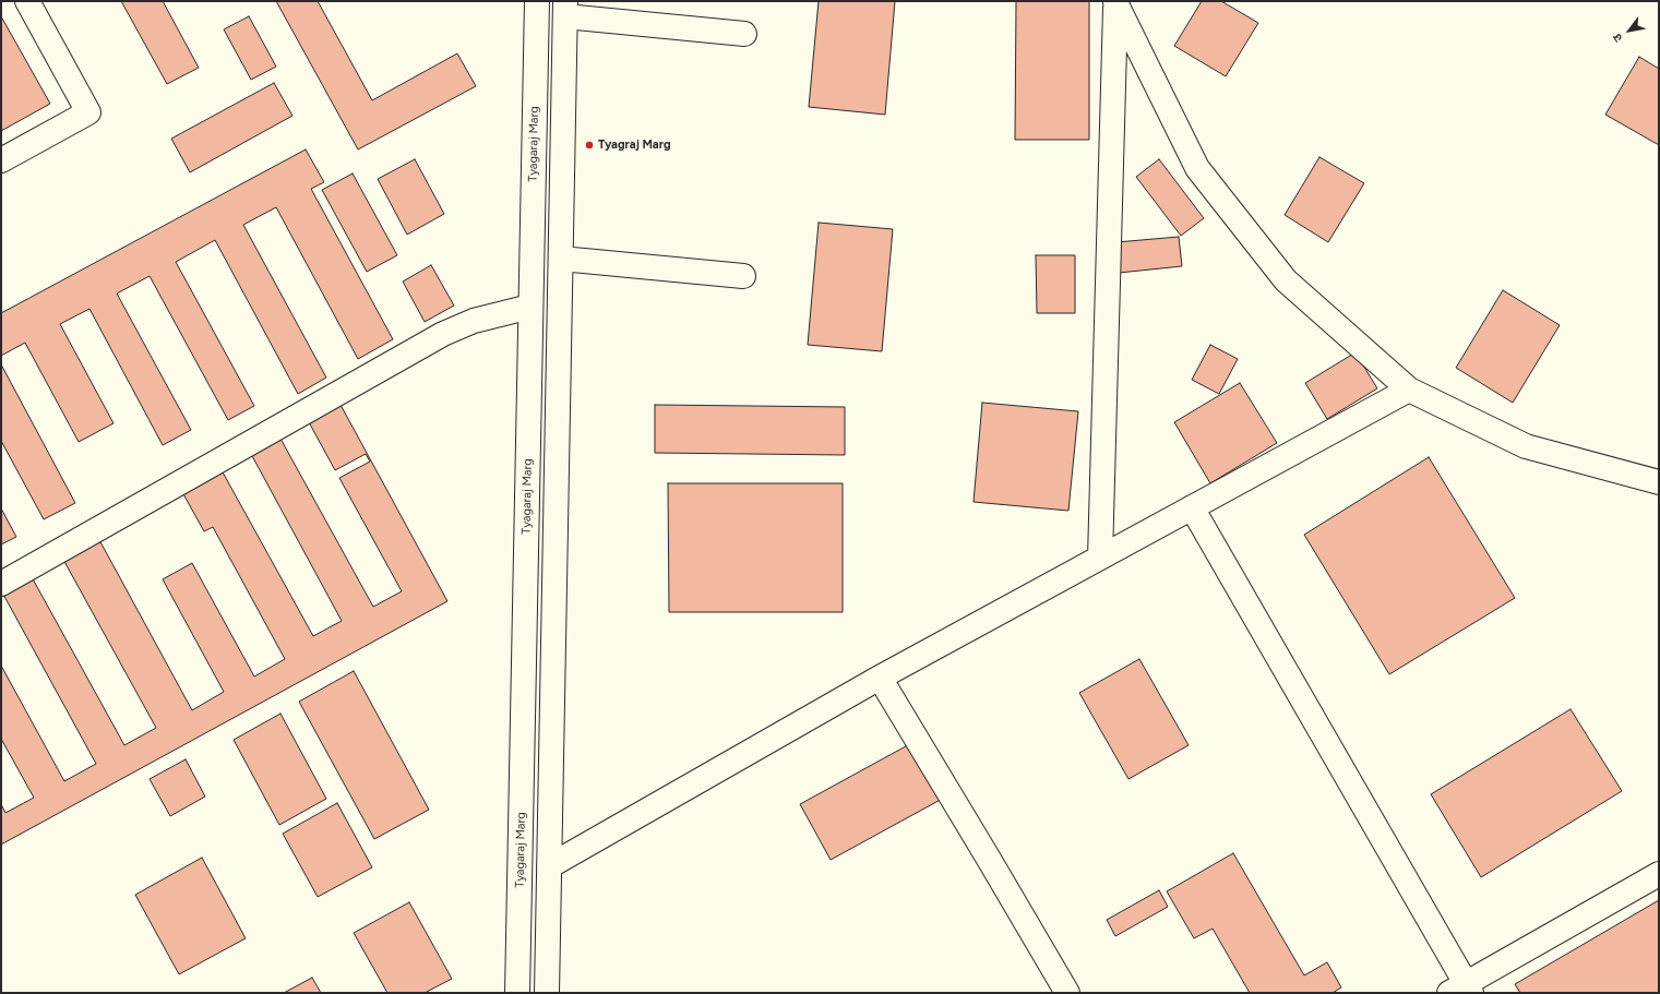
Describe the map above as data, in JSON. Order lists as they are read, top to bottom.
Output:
{
  "streets": {
    "street": ["Tyagaraj Marg"]
  },
  "places": ["Tyagraj Marg"],
  "north": "bottom left"
}
